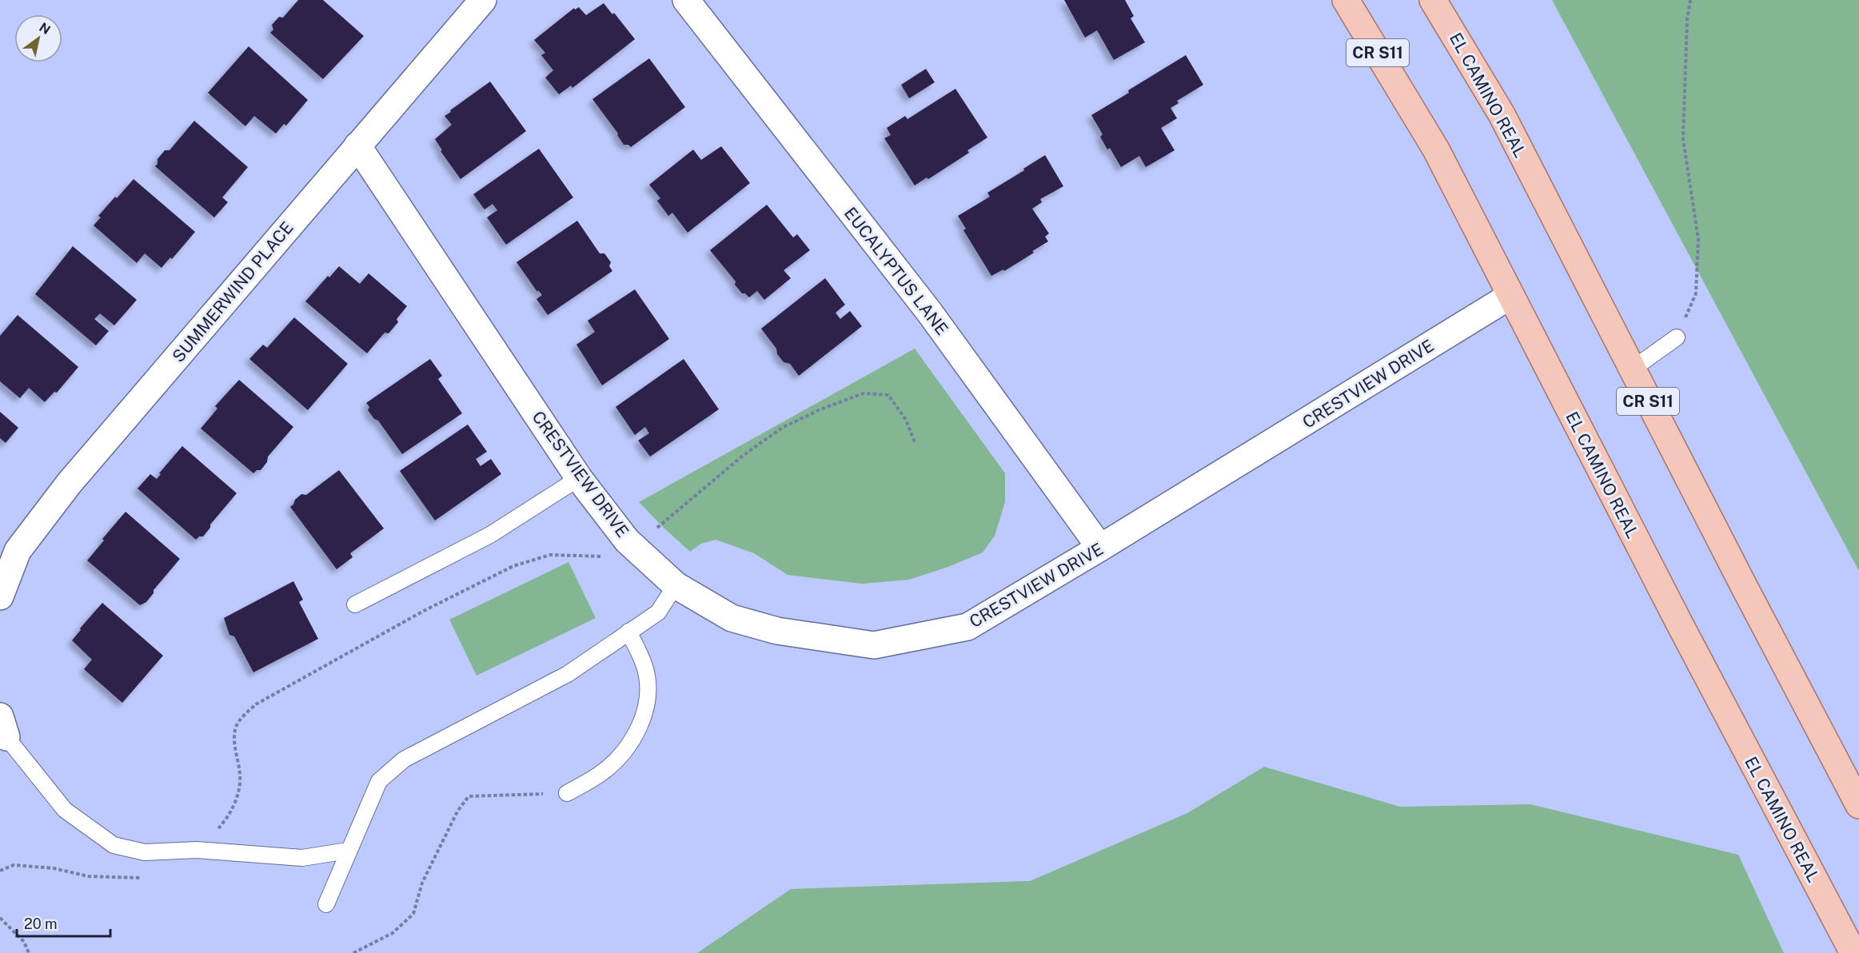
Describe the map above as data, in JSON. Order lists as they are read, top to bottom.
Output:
{
  "streets": {
    "main road": ["CR S11", "EL CAMINO REAL"],
    "street": ["EUCALYPTUS LANE", "SUMMERWIND PLACE", "CRESTVIEW DRIVE"]
  },
  "crossings": [
    ["EL CAMINO REAL", "CRESTVIEW DRIVE"],
    ["EUCALYPTUS LANE", "CRESTVIEW DRIVE"],
    ["SUMMERWIND PLACE", "CRESTVIEW DRIVE"]
  ],
  "scale_bar": "20 m",
  "north": "top right"
}
